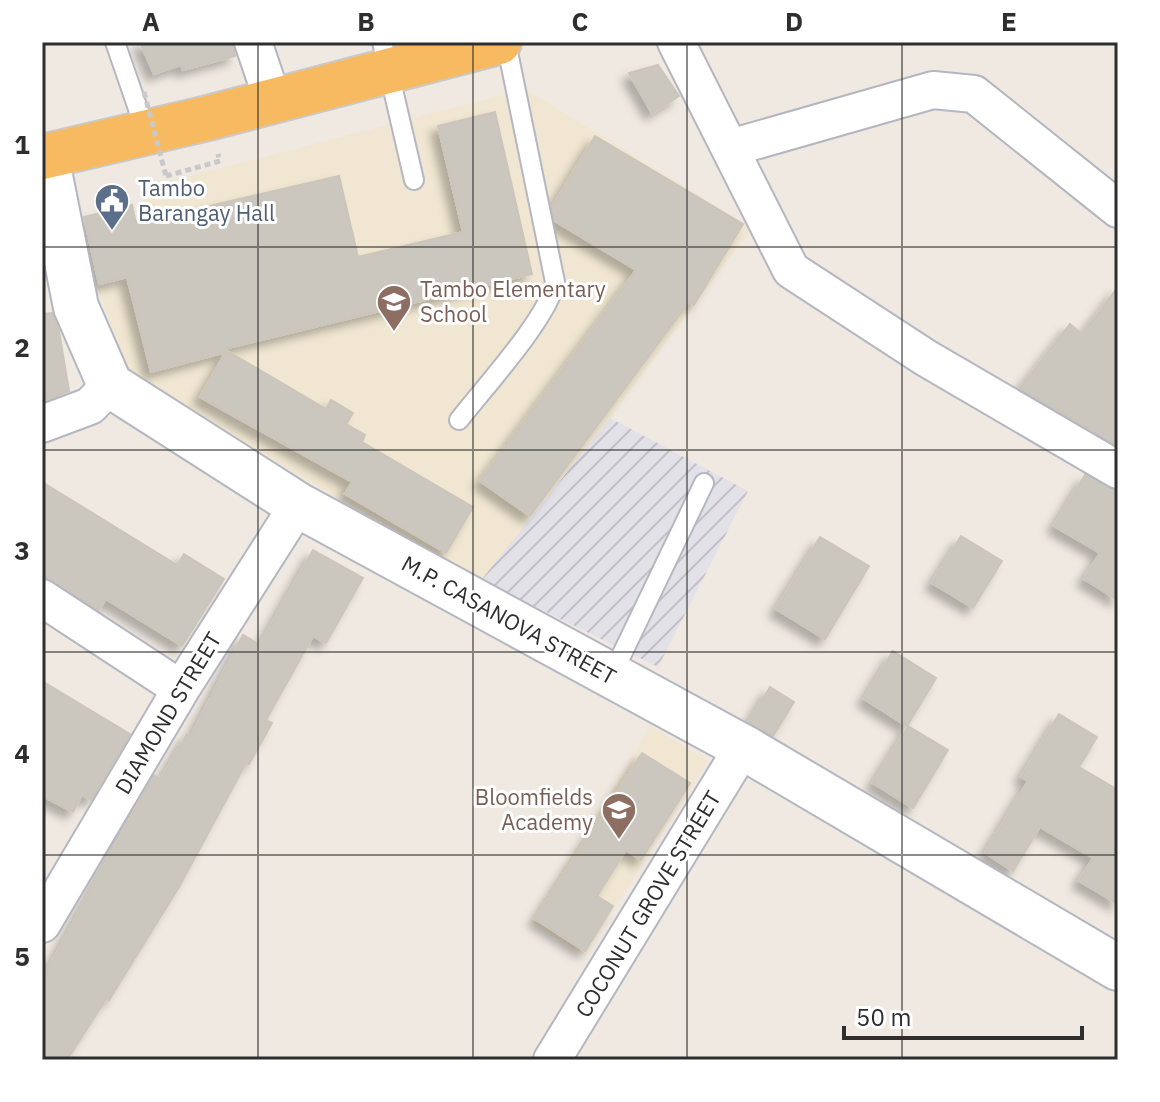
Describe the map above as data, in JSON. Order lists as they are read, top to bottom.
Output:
{
  "streets": {
    "street": ["M.P. CASANOVA STREET", "DIAMOND STREET", "COCONUT GROVE STREET"]
  },
  "crossings": [
    ["M.P. CASANOVA STREET", "DIAMOND STREET"],
    ["M.P. CASANOVA STREET", "COCONUT GROVE STREET"]
  ],
  "places": {
    "public building": ["Tambo Barangay Hall"],
    "school or university": ["Tambo Elementary School", "Bloomfields Academy"]
  },
  "scale_bar": "50 m",
  "grid": {
    "columns": [
      "A",
      "B",
      "C",
      "D",
      "E"
    ],
    "rows": [
      "1",
      "2",
      "3",
      "4",
      "5"
    ]
  }
}
